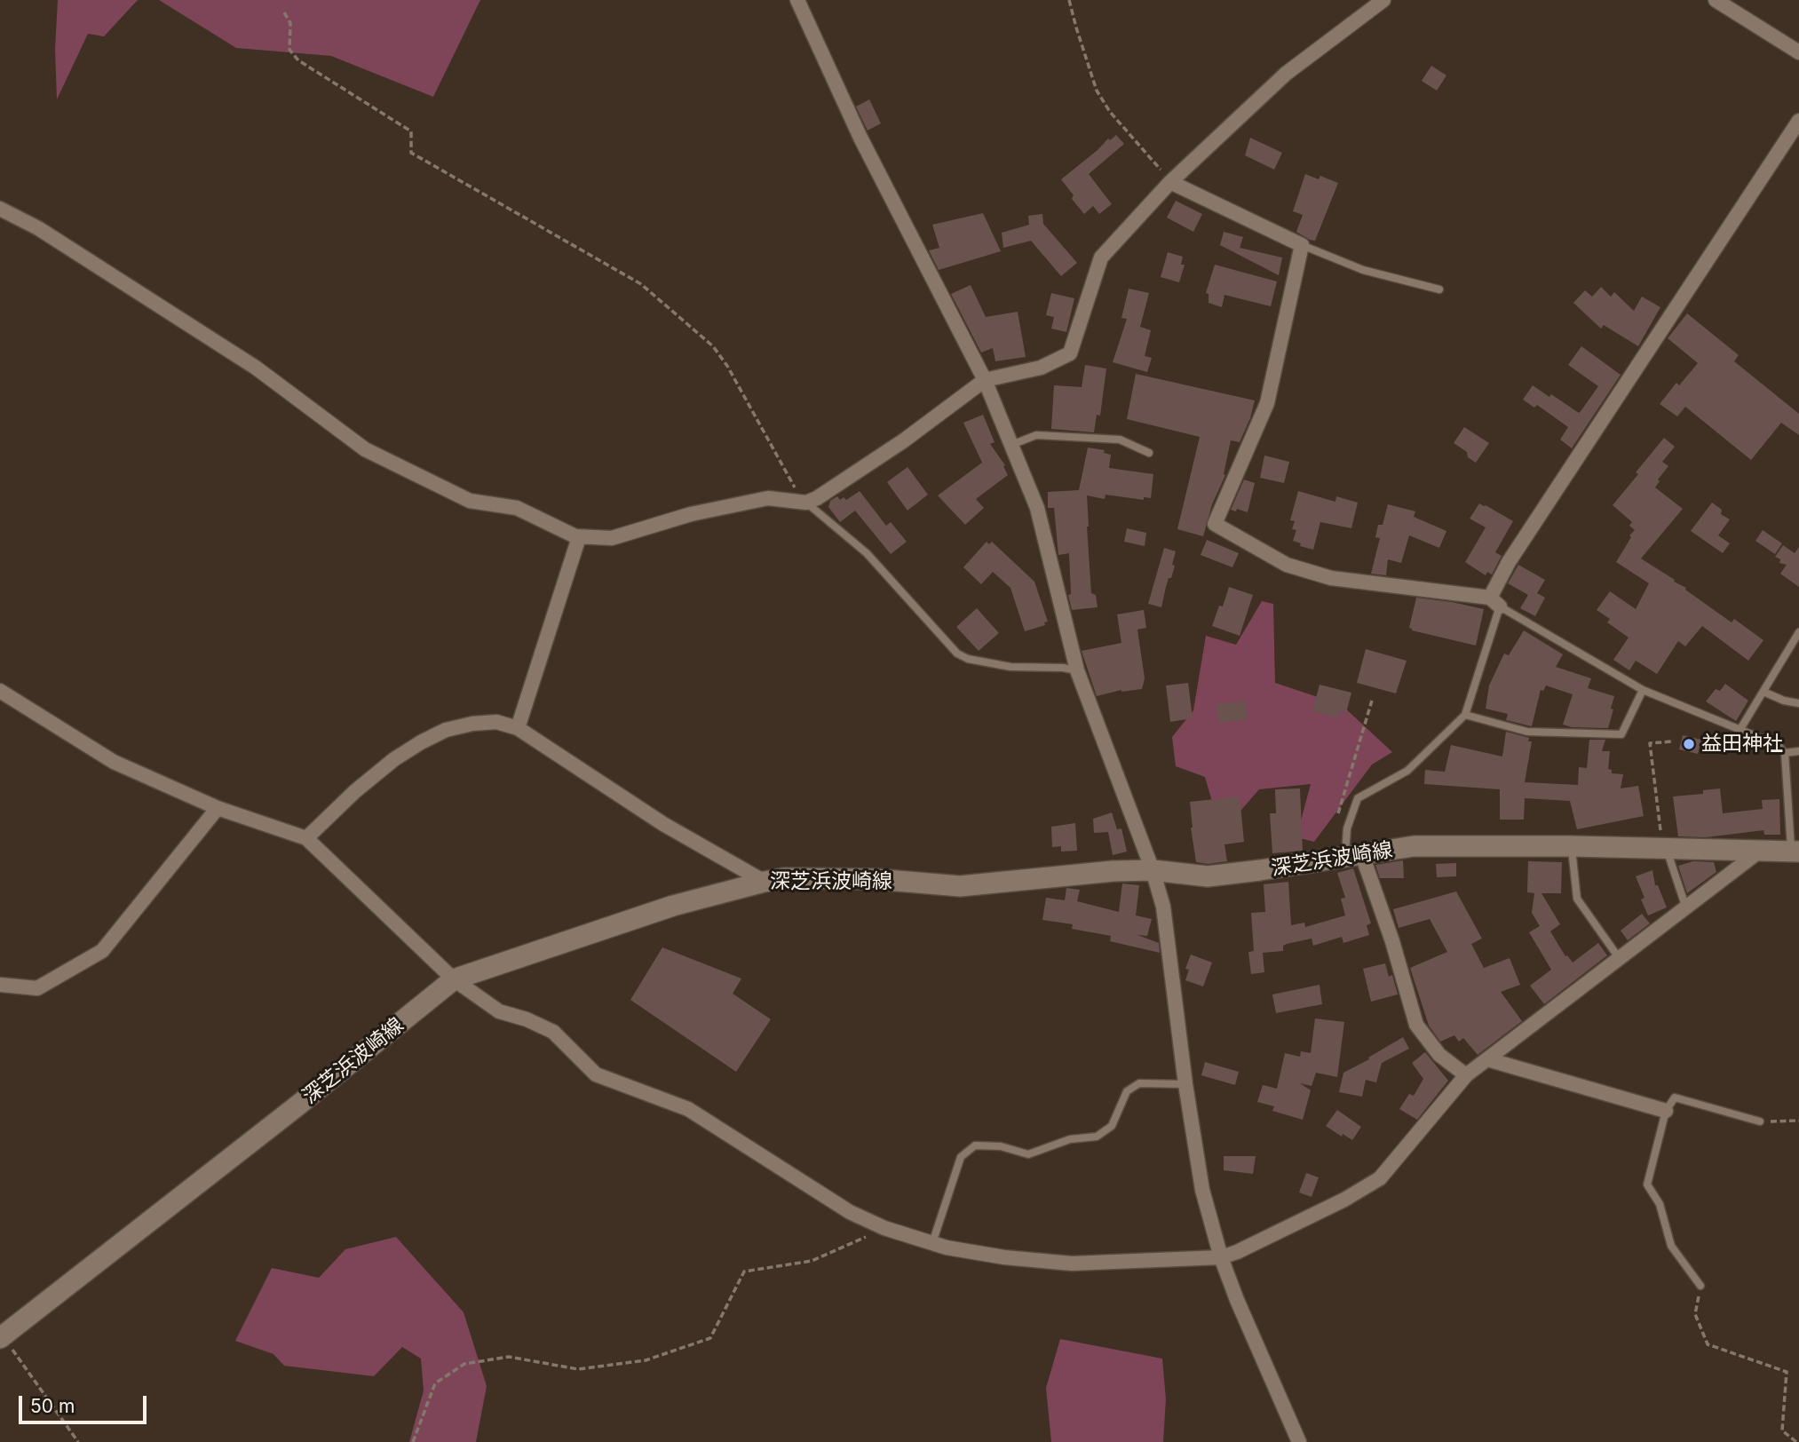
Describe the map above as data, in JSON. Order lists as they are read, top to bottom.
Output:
{
  "streets": {
    "main road": ["深芝浜波崎線"]
  },
  "places": ["益田神社"],
  "scale_bar": "50 m"
}
